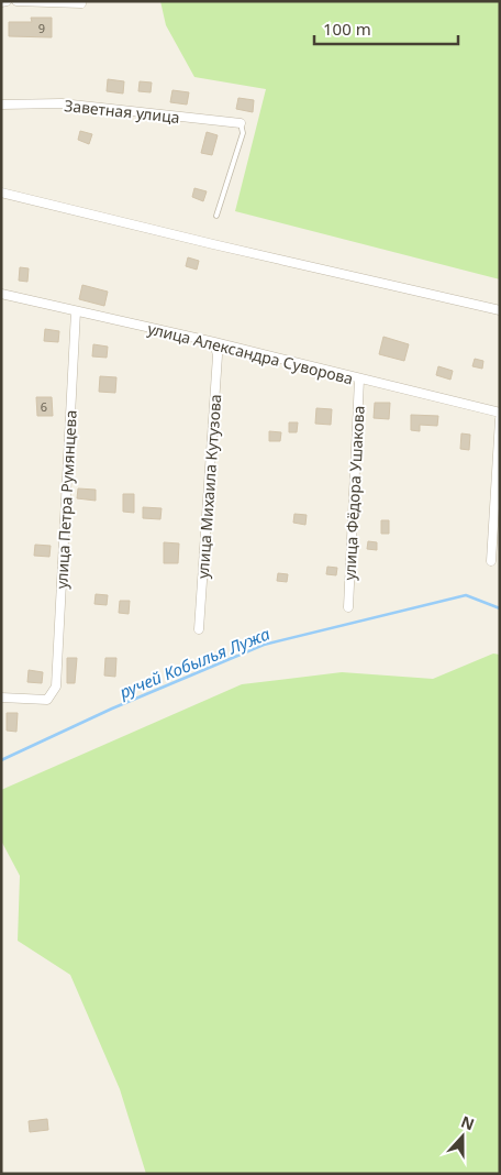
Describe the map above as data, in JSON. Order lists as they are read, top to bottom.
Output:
{
  "streets": {
    "street": [
      "Заветная улица",
      "улица Александра Суворова",
      "улица Михаила Кутузова",
      "улица Фёдора Ушакова",
      "улица Петра Румянцева"
    ]
  },
  "crossings": [
    ["улица Александра Суворова", "улица Михаила Кутузова"],
    ["улица Александра Суворова", "улица Фёдора Ушакова"],
    ["улица Александра Суворова", "улица Петра Румянцева"]
  ],
  "water": ["ручей Кобылья Лужа"],
  "house_numbers": ["9", "6"],
  "scale_bar": "100 m",
  "north": "top"
}
